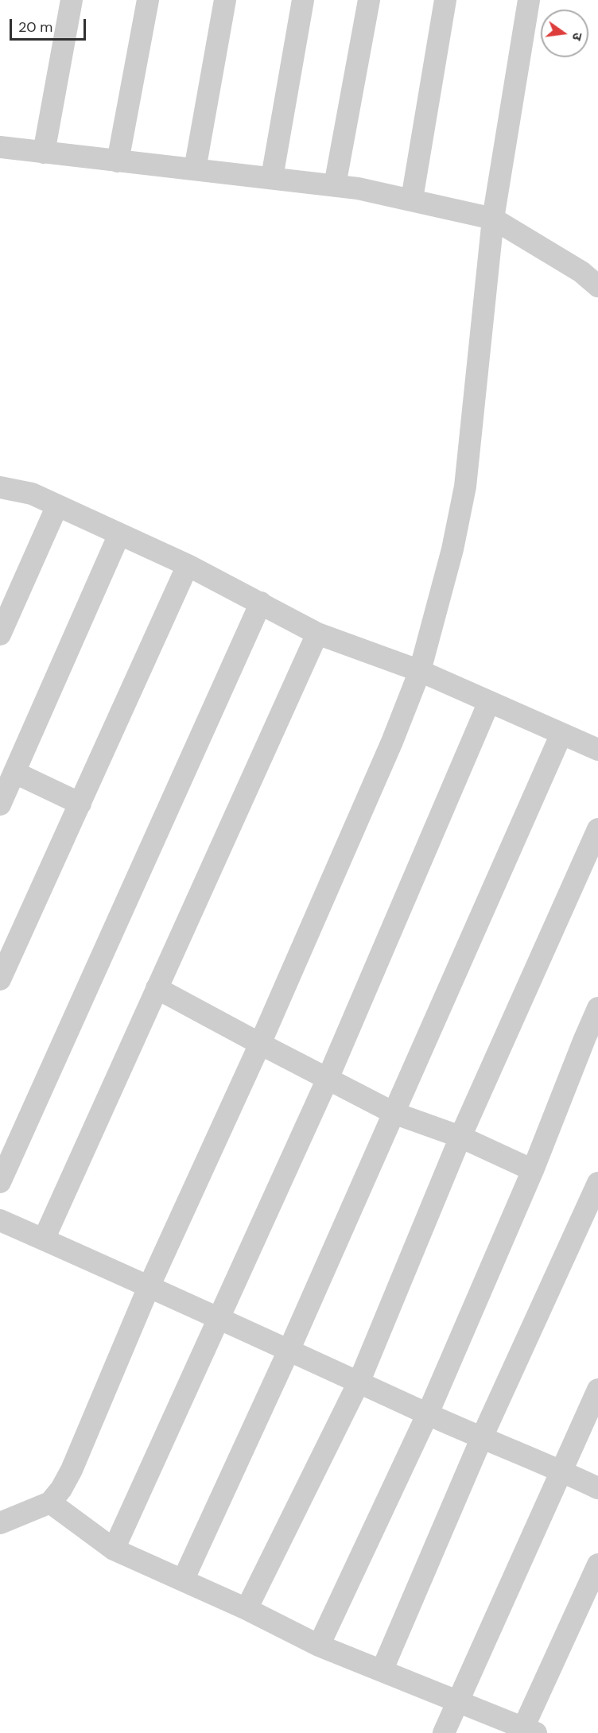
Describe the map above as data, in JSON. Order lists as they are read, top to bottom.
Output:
{
  "scale_bar": "20 m",
  "north": "right"
}
